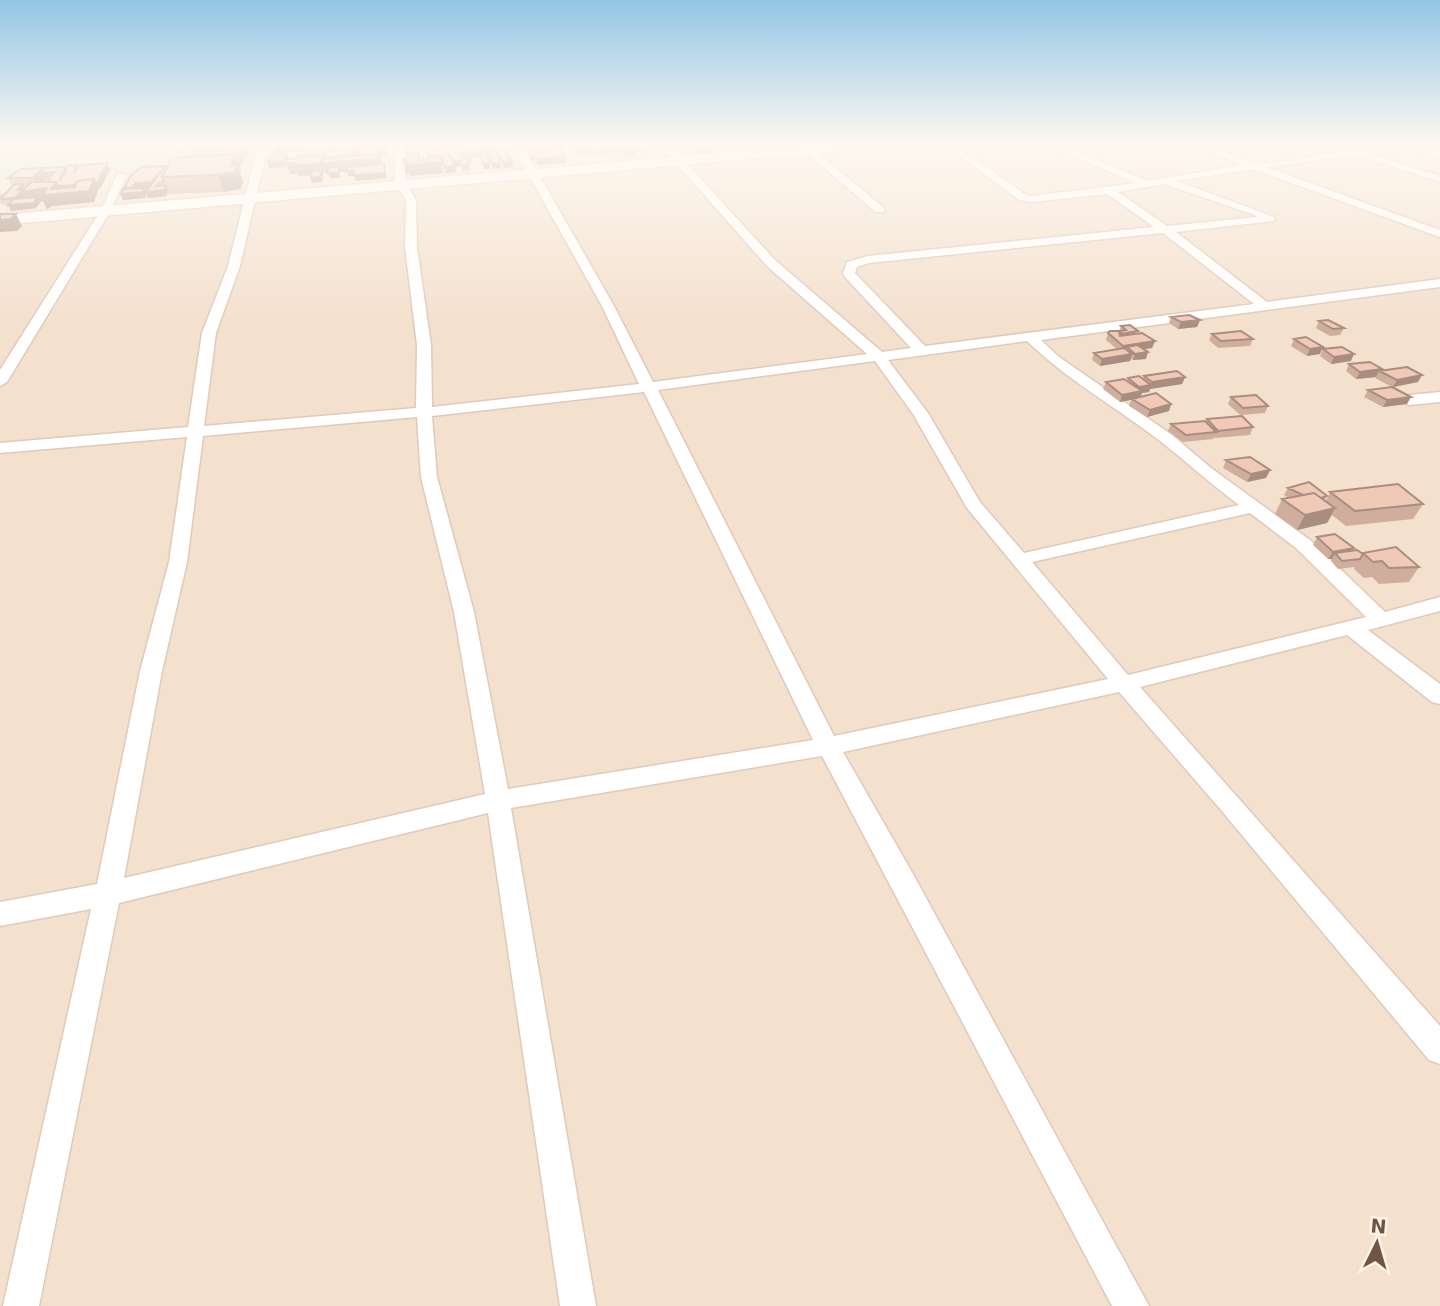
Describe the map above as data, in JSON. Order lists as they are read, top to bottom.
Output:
{
  "north": "top"
}
